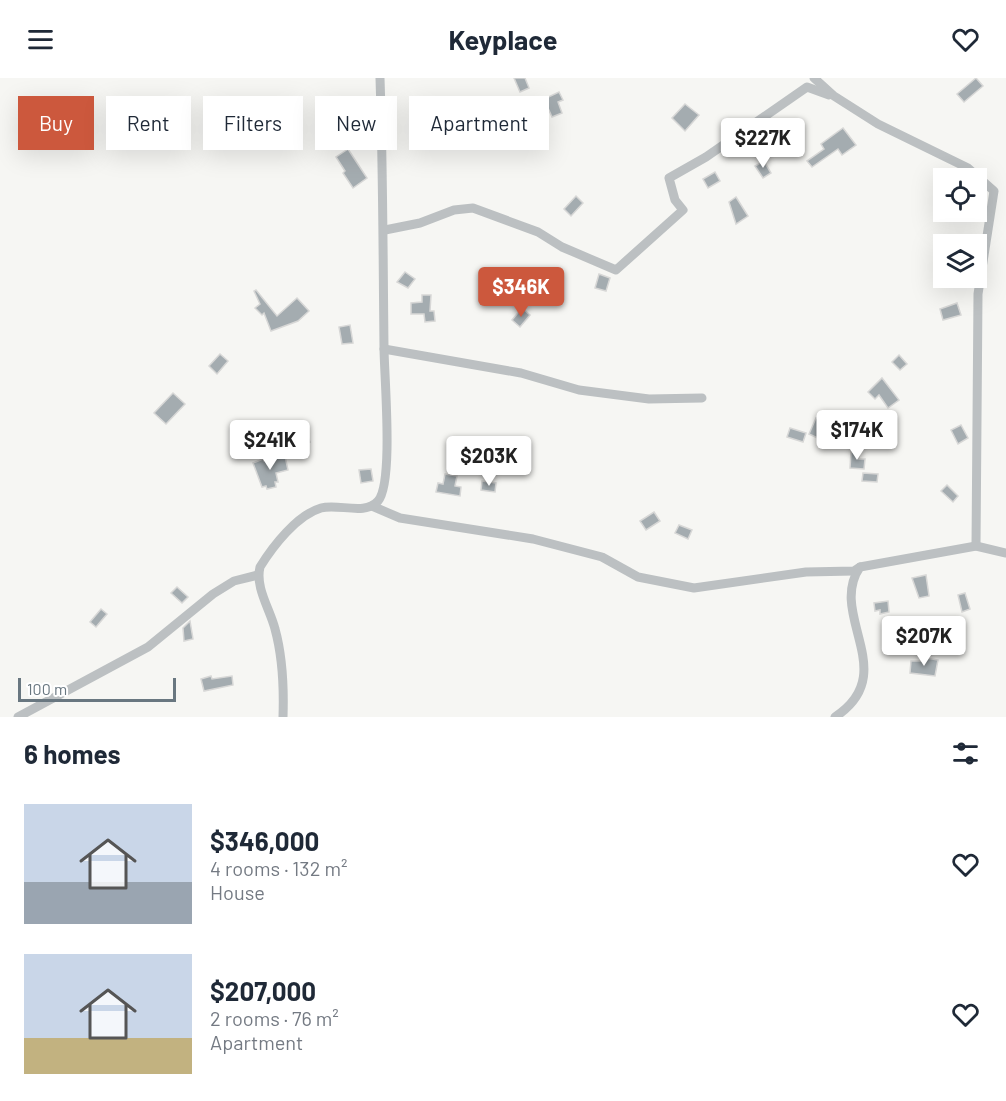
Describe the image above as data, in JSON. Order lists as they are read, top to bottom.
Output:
{
  "scale_bar": "100 m",
  "page": {
    "header": "Keyplace",
    "chip": [
      "Buy",
      "Rent",
      "Filters",
      "New",
      "Apartment"
    ],
    "price": [
      "$227K",
      "$346K",
      "$174K",
      "$241K",
      "$203K",
      "$207K"
    ],
    "scale": "100 m",
    "heading": "6 homes",
    "list": [
      {
        "name": "$346,000",
        "note": "4 rooms · 132 m² · House"
      },
      {
        "name": "$207,000",
        "note": "2 rooms · 76 m² · Apartment"
      }
    ]
  }
}
